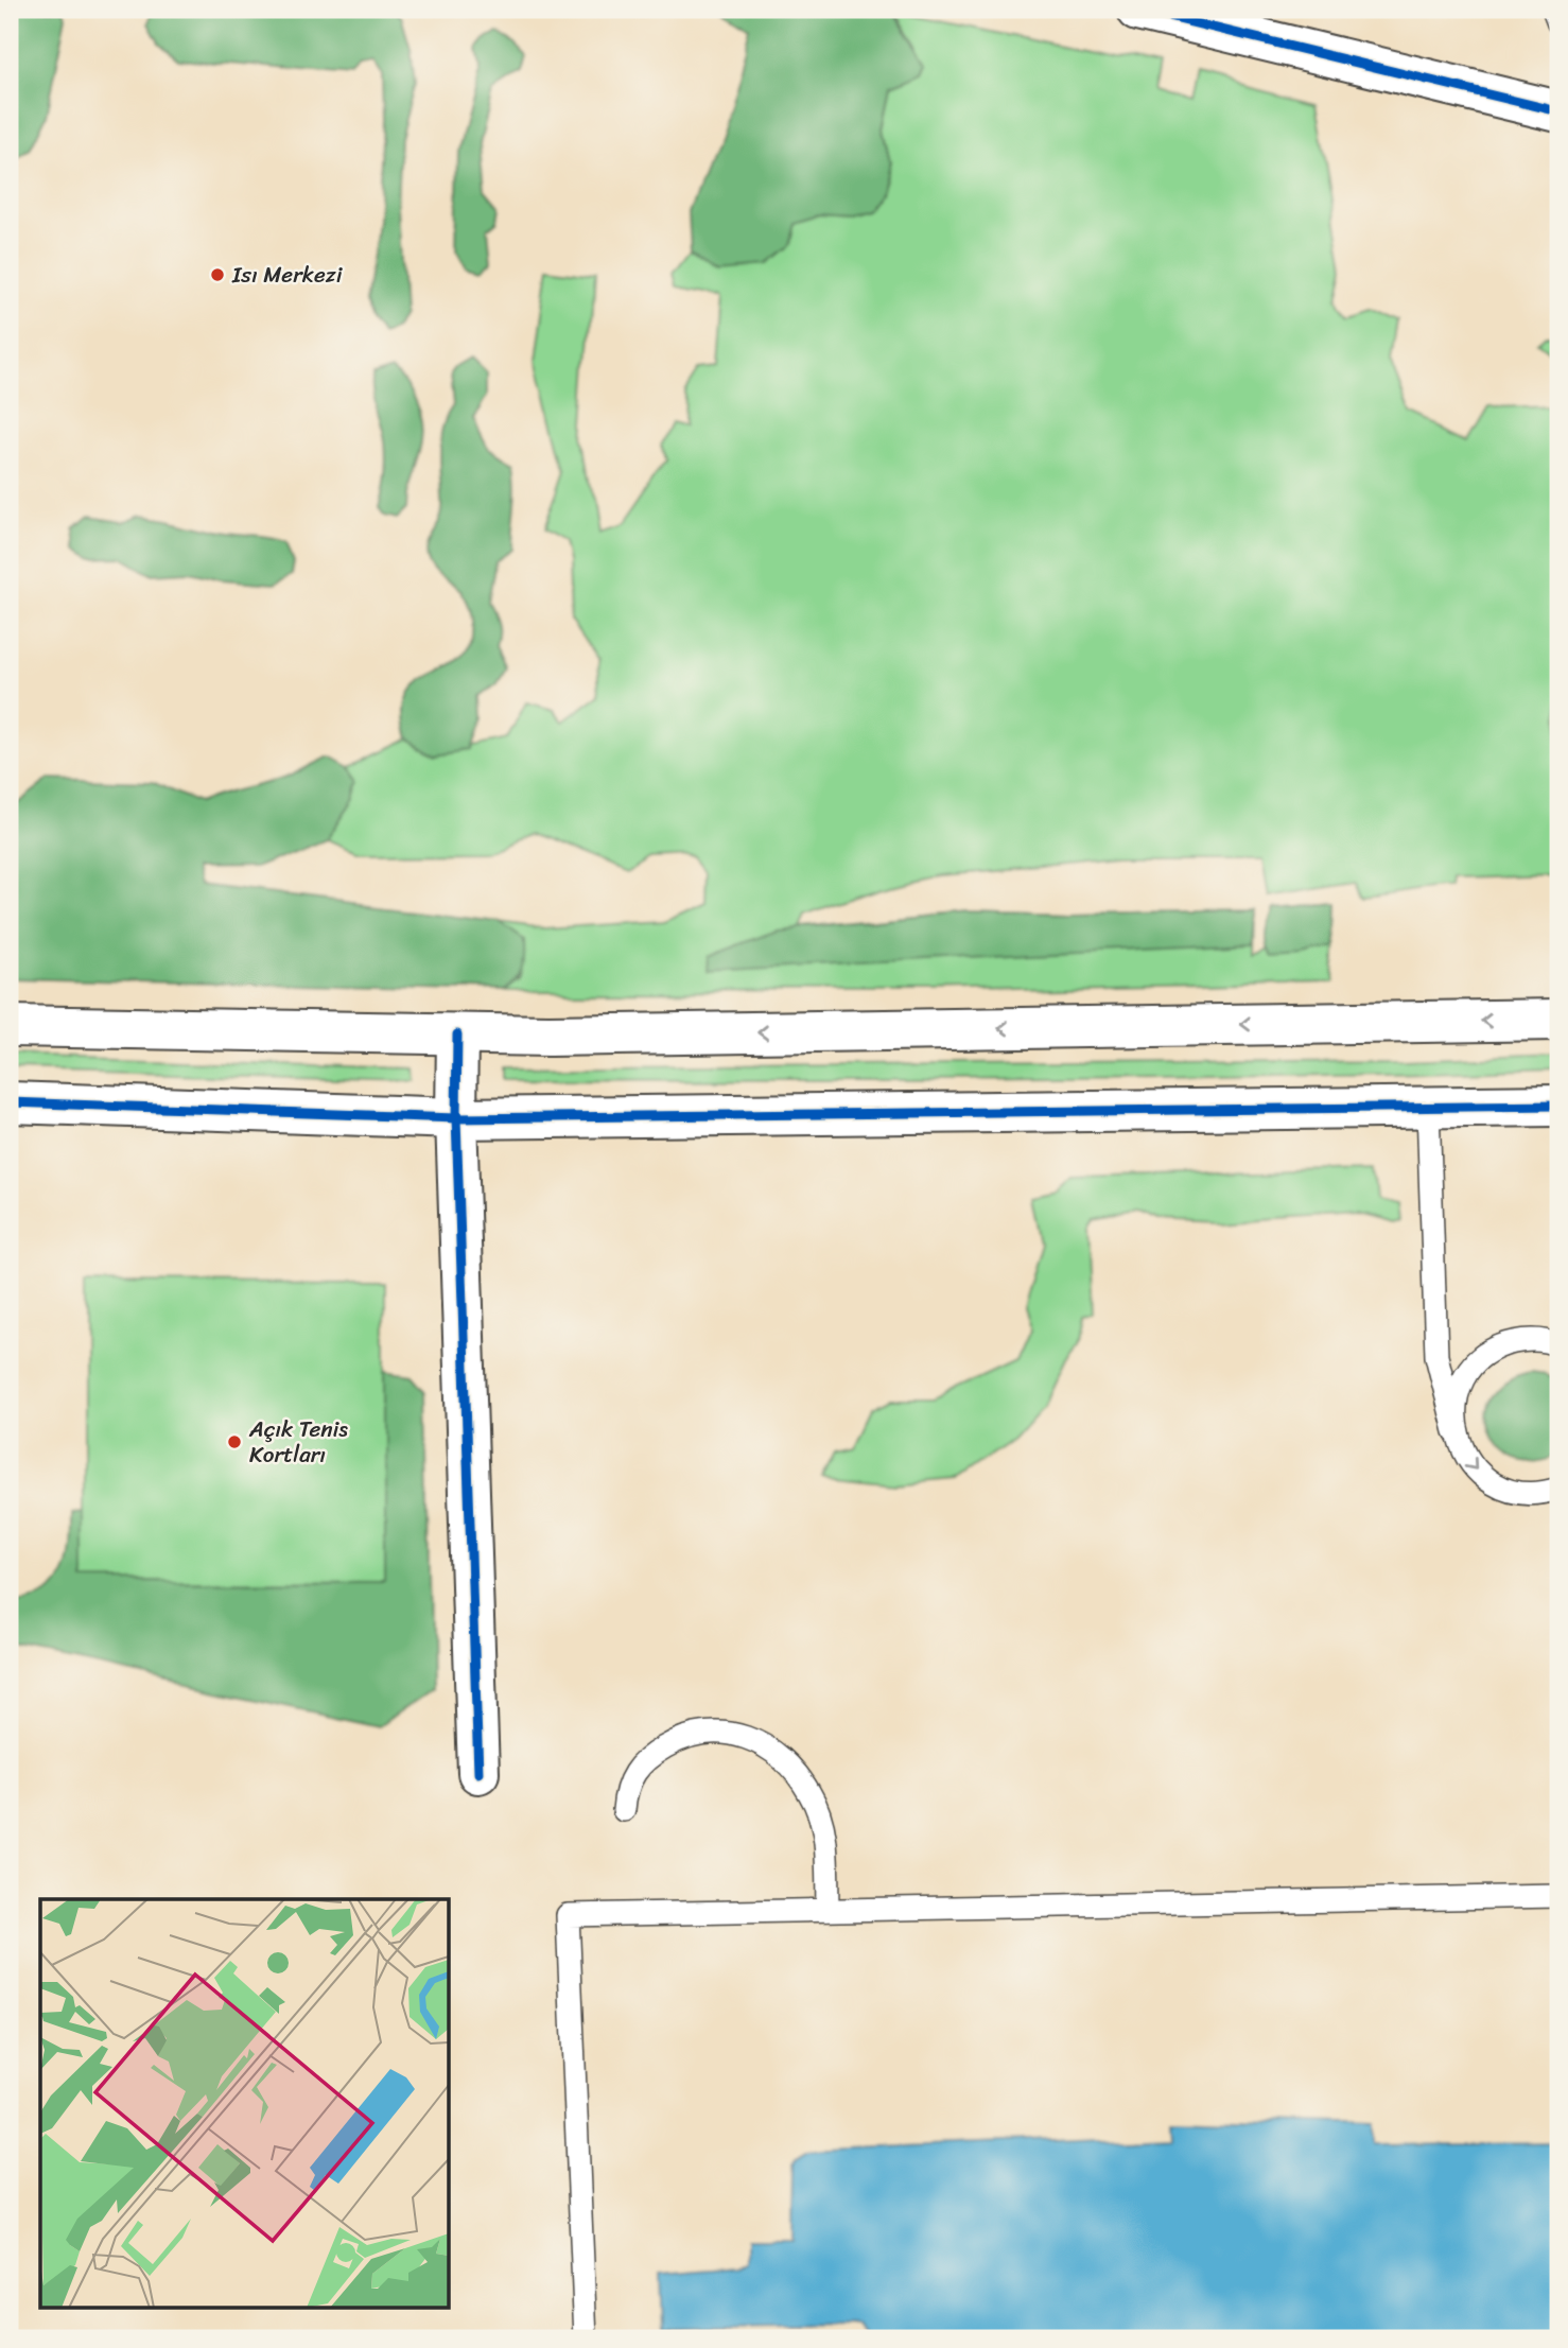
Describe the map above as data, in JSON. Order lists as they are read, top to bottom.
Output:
{
  "places": ["Isı Merkezi", "Açık Tenis Kortları"]
}
